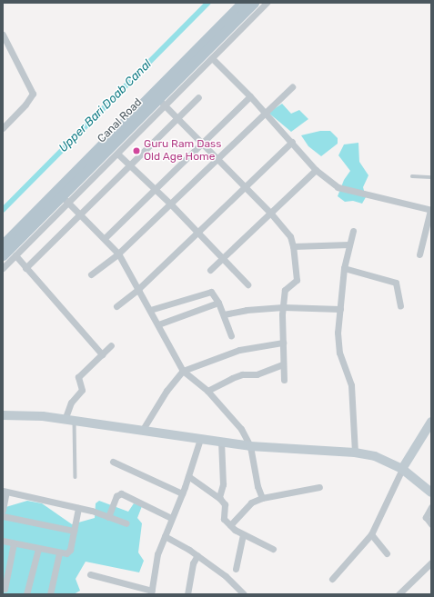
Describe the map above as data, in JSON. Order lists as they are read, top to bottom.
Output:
{
  "streets": {
    "main road": ["Canal Road"]
  },
  "water": ["Upper Bari Doab Canal"],
  "places": ["Guru Ram Dass Old Age Home"]
}
